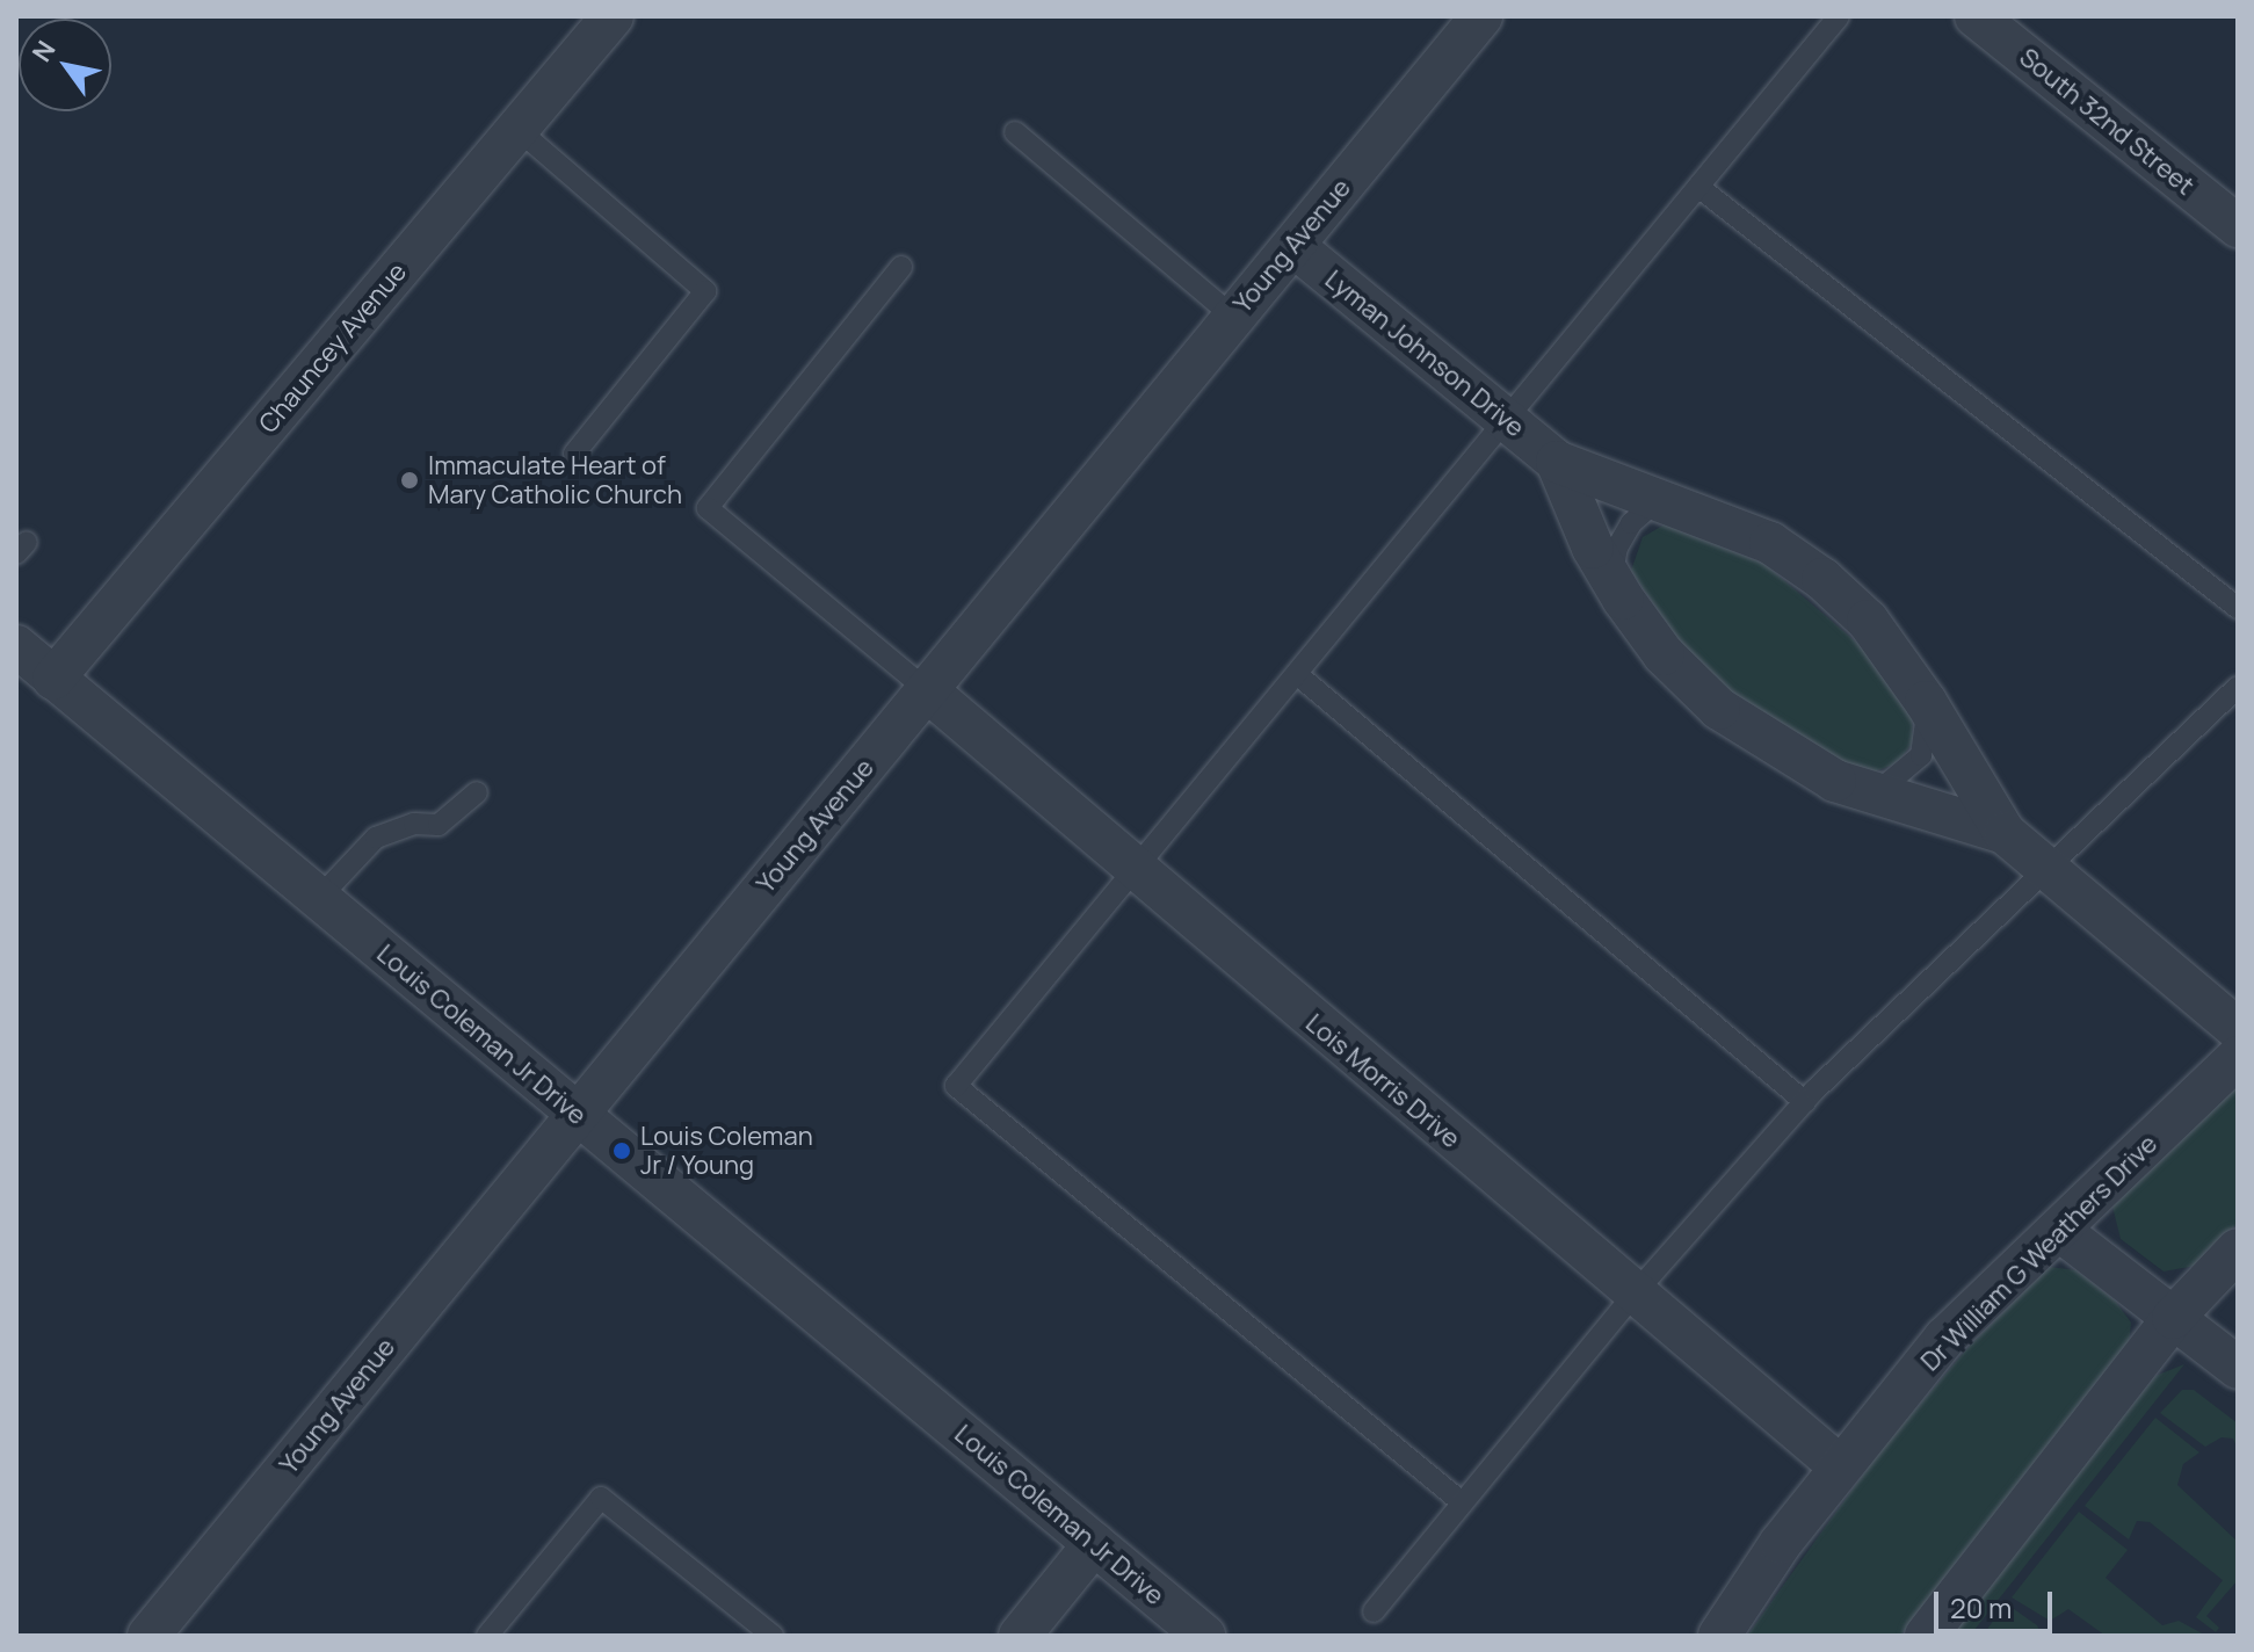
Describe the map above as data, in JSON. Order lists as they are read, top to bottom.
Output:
{
  "streets": {
    "street": [
      "South 32nd Street",
      "Young Avenue",
      "Chauncey Avenue",
      "Lyman Johnson Drive",
      "Louis Coleman Jr Drive",
      "Lois Morris Drive",
      "Dr William G Weathers Drive"
    ]
  },
  "crossings": [
    ["Young Avenue", "Lyman Johnson Drive"],
    ["Young Avenue", "Louis Coleman Jr Drive"],
    ["Young Avenue", "Lois Morris Drive"],
    ["Chauncey Avenue", "Louis Coleman Jr Drive"],
    ["Lois Morris Drive", "Dr William G Weathers Drive"]
  ],
  "places": ["Immaculate Heart of Mary Catholic Church", "Louis Coleman Jr / Young"],
  "scale_bar": "20 m",
  "north": "top left"
}
